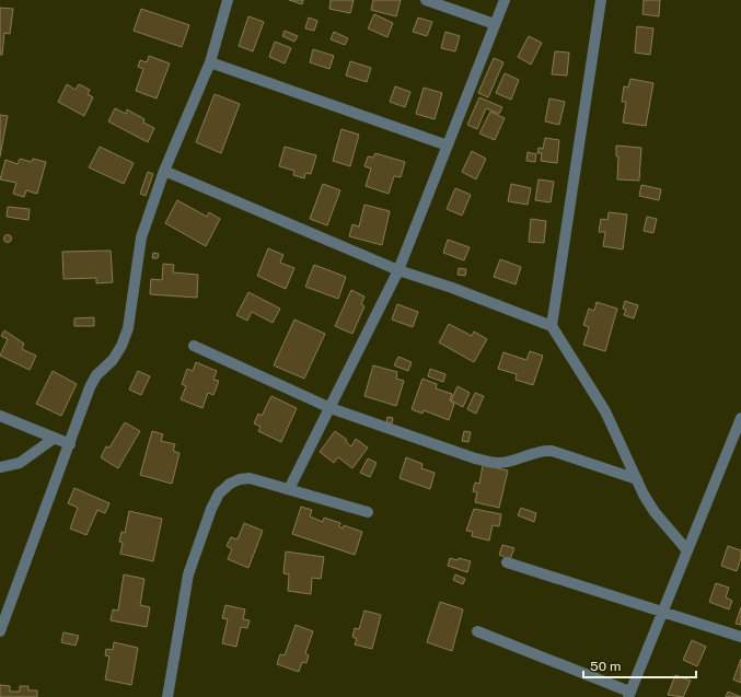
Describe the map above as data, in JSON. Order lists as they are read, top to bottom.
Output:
{
  "scale_bar": "50 m"
}
